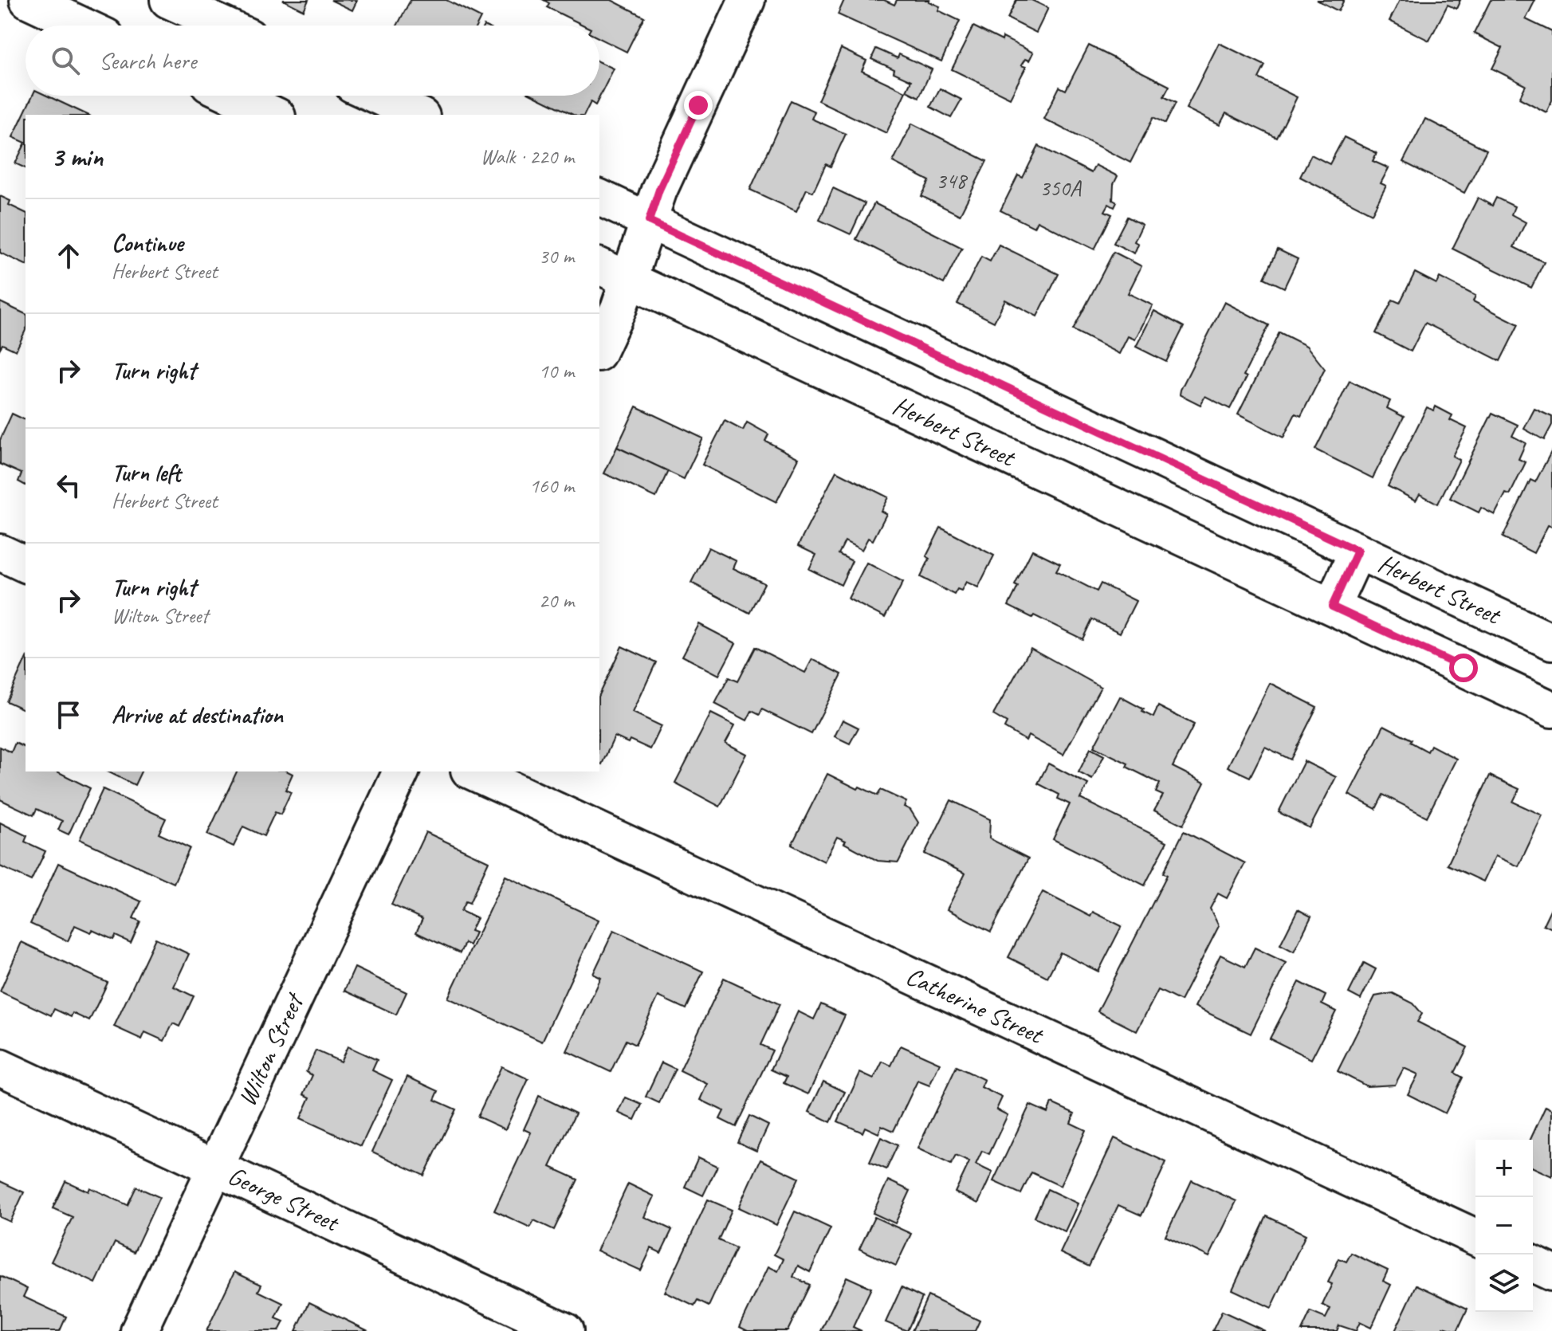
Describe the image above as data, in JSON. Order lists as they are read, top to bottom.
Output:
{
  "streets": {
    "street": [
      "Herbert Street",
      "Catherine Street",
      "Wilton Street",
      "George Street"
    ]
  },
  "crossings": [
    ["Wilton Street", "George Street"]
  ],
  "house_numbers": ["348", "350A"],
  "page": {
    "search": "Search here",
    "heading": ["3 min", "Walk · 220 m"],
    "list": [
      ["Continue", "Herbert Street", "30 m"],
      ["Turn right", "10 m"],
      ["Turn left", "Herbert Street", "160 m"],
      ["Turn right", "Wilton Street", "20 m"],
      "Arrive at destination"
    ],
    "map_buttons": ["+", "−"]
  }
}
